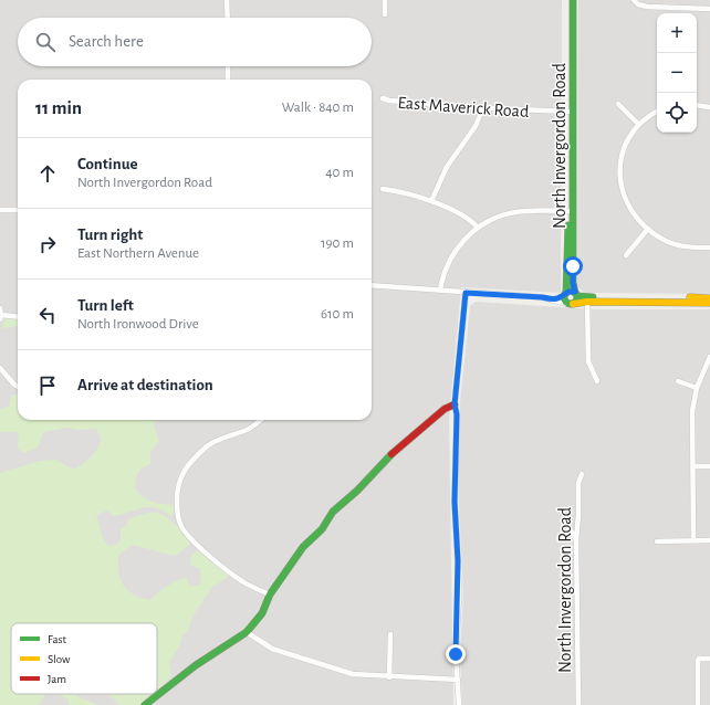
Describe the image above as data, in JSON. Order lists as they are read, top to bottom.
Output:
{
  "streets": {
    "street": ["East Maverick Road", "North Invergordon Road"]
  },
  "crossings": [
    ["East Maverick Road", "North Invergordon Road"]
  ],
  "legend": ["Fast", "Slow", "Jam"],
  "page": {
    "map_buttons": ["+", "−"],
    "search": "Search here",
    "heading": ["11 min", "Walk · 840 m"],
    "list": [
      ["Continue", "North Invergordon Road", "40 m"],
      ["Turn right", "East Northern Avenue", "190 m"],
      ["Turn left", "North Ironwood Drive", "610 m"],
      "Arrive at destination"
    ]
  }
}
